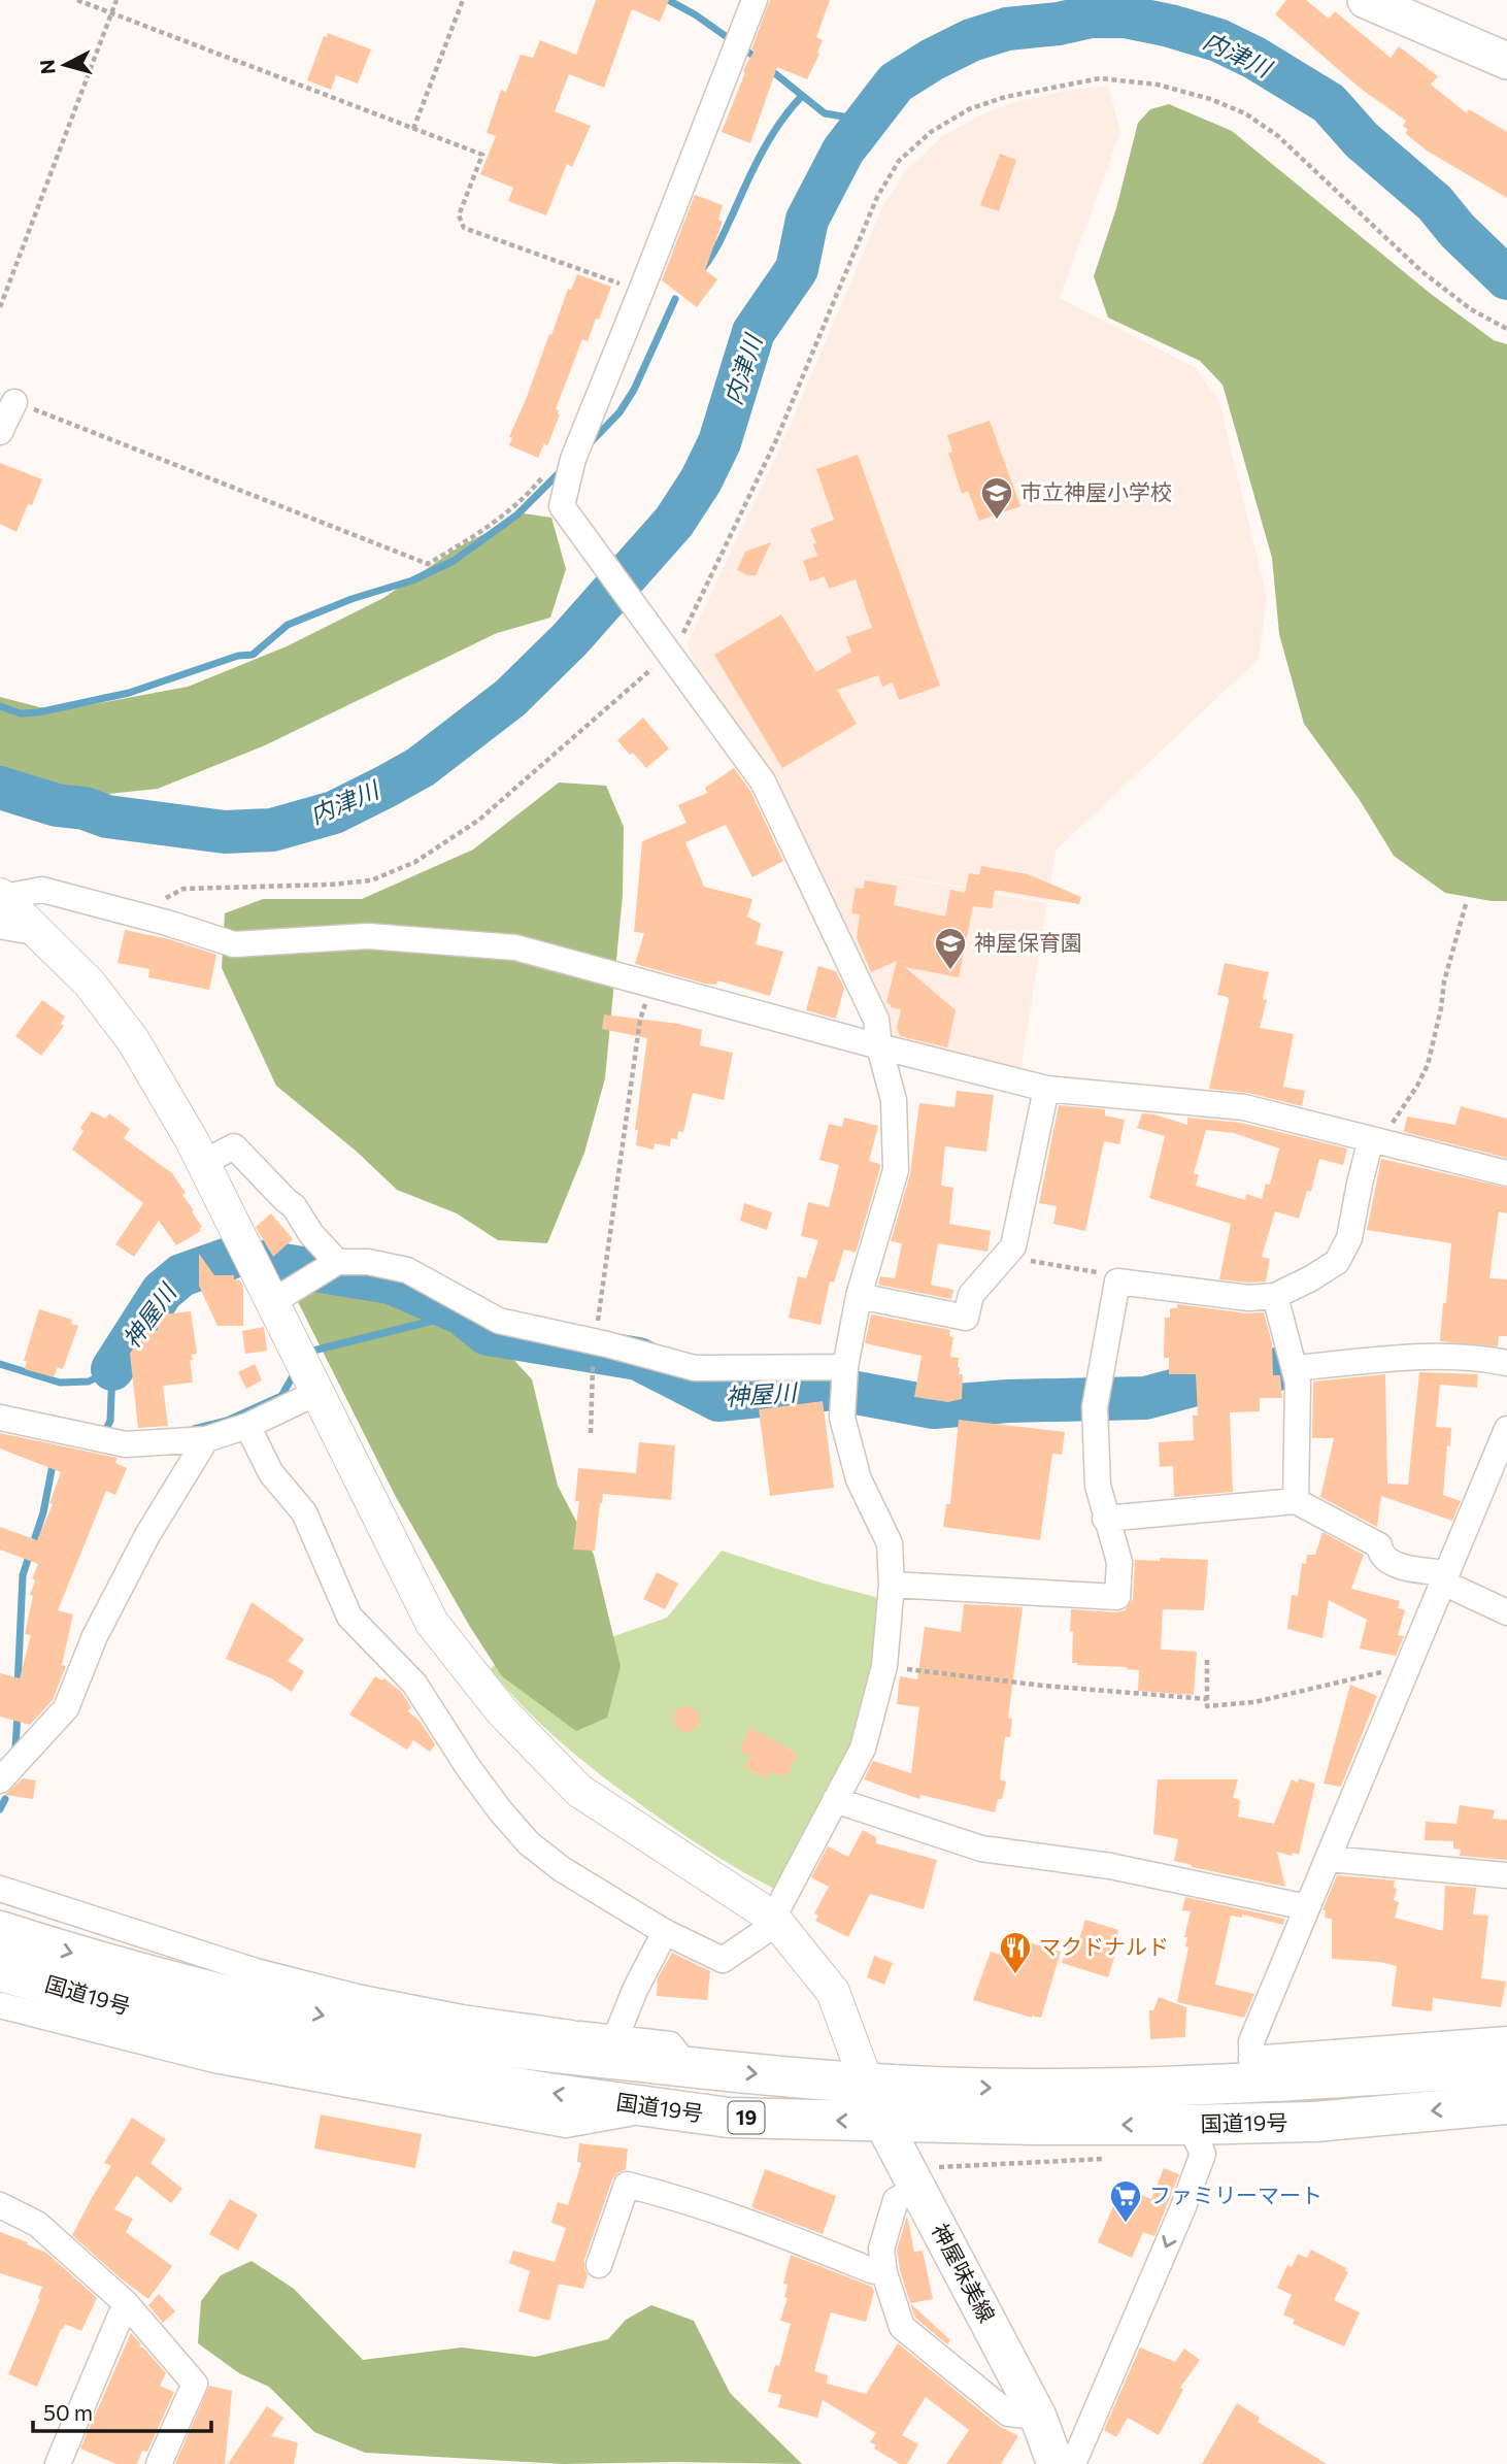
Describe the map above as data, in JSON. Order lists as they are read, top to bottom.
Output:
{
  "streets": {
    "highway": ["国道19号", "19"],
    "main road": ["神屋味美線"]
  },
  "crossings": [
    ["国道19号", "神屋味美線"]
  ],
  "water": ["内津川", "神屋川"],
  "places": {
    "school or university": ["市立神屋小学校", "神屋保育園"],
    "restaurant": ["マクドナルド"],
    "supermarket": ["ファミリーマート"]
  },
  "scale_bar": "50 m",
  "north": "left"
}
